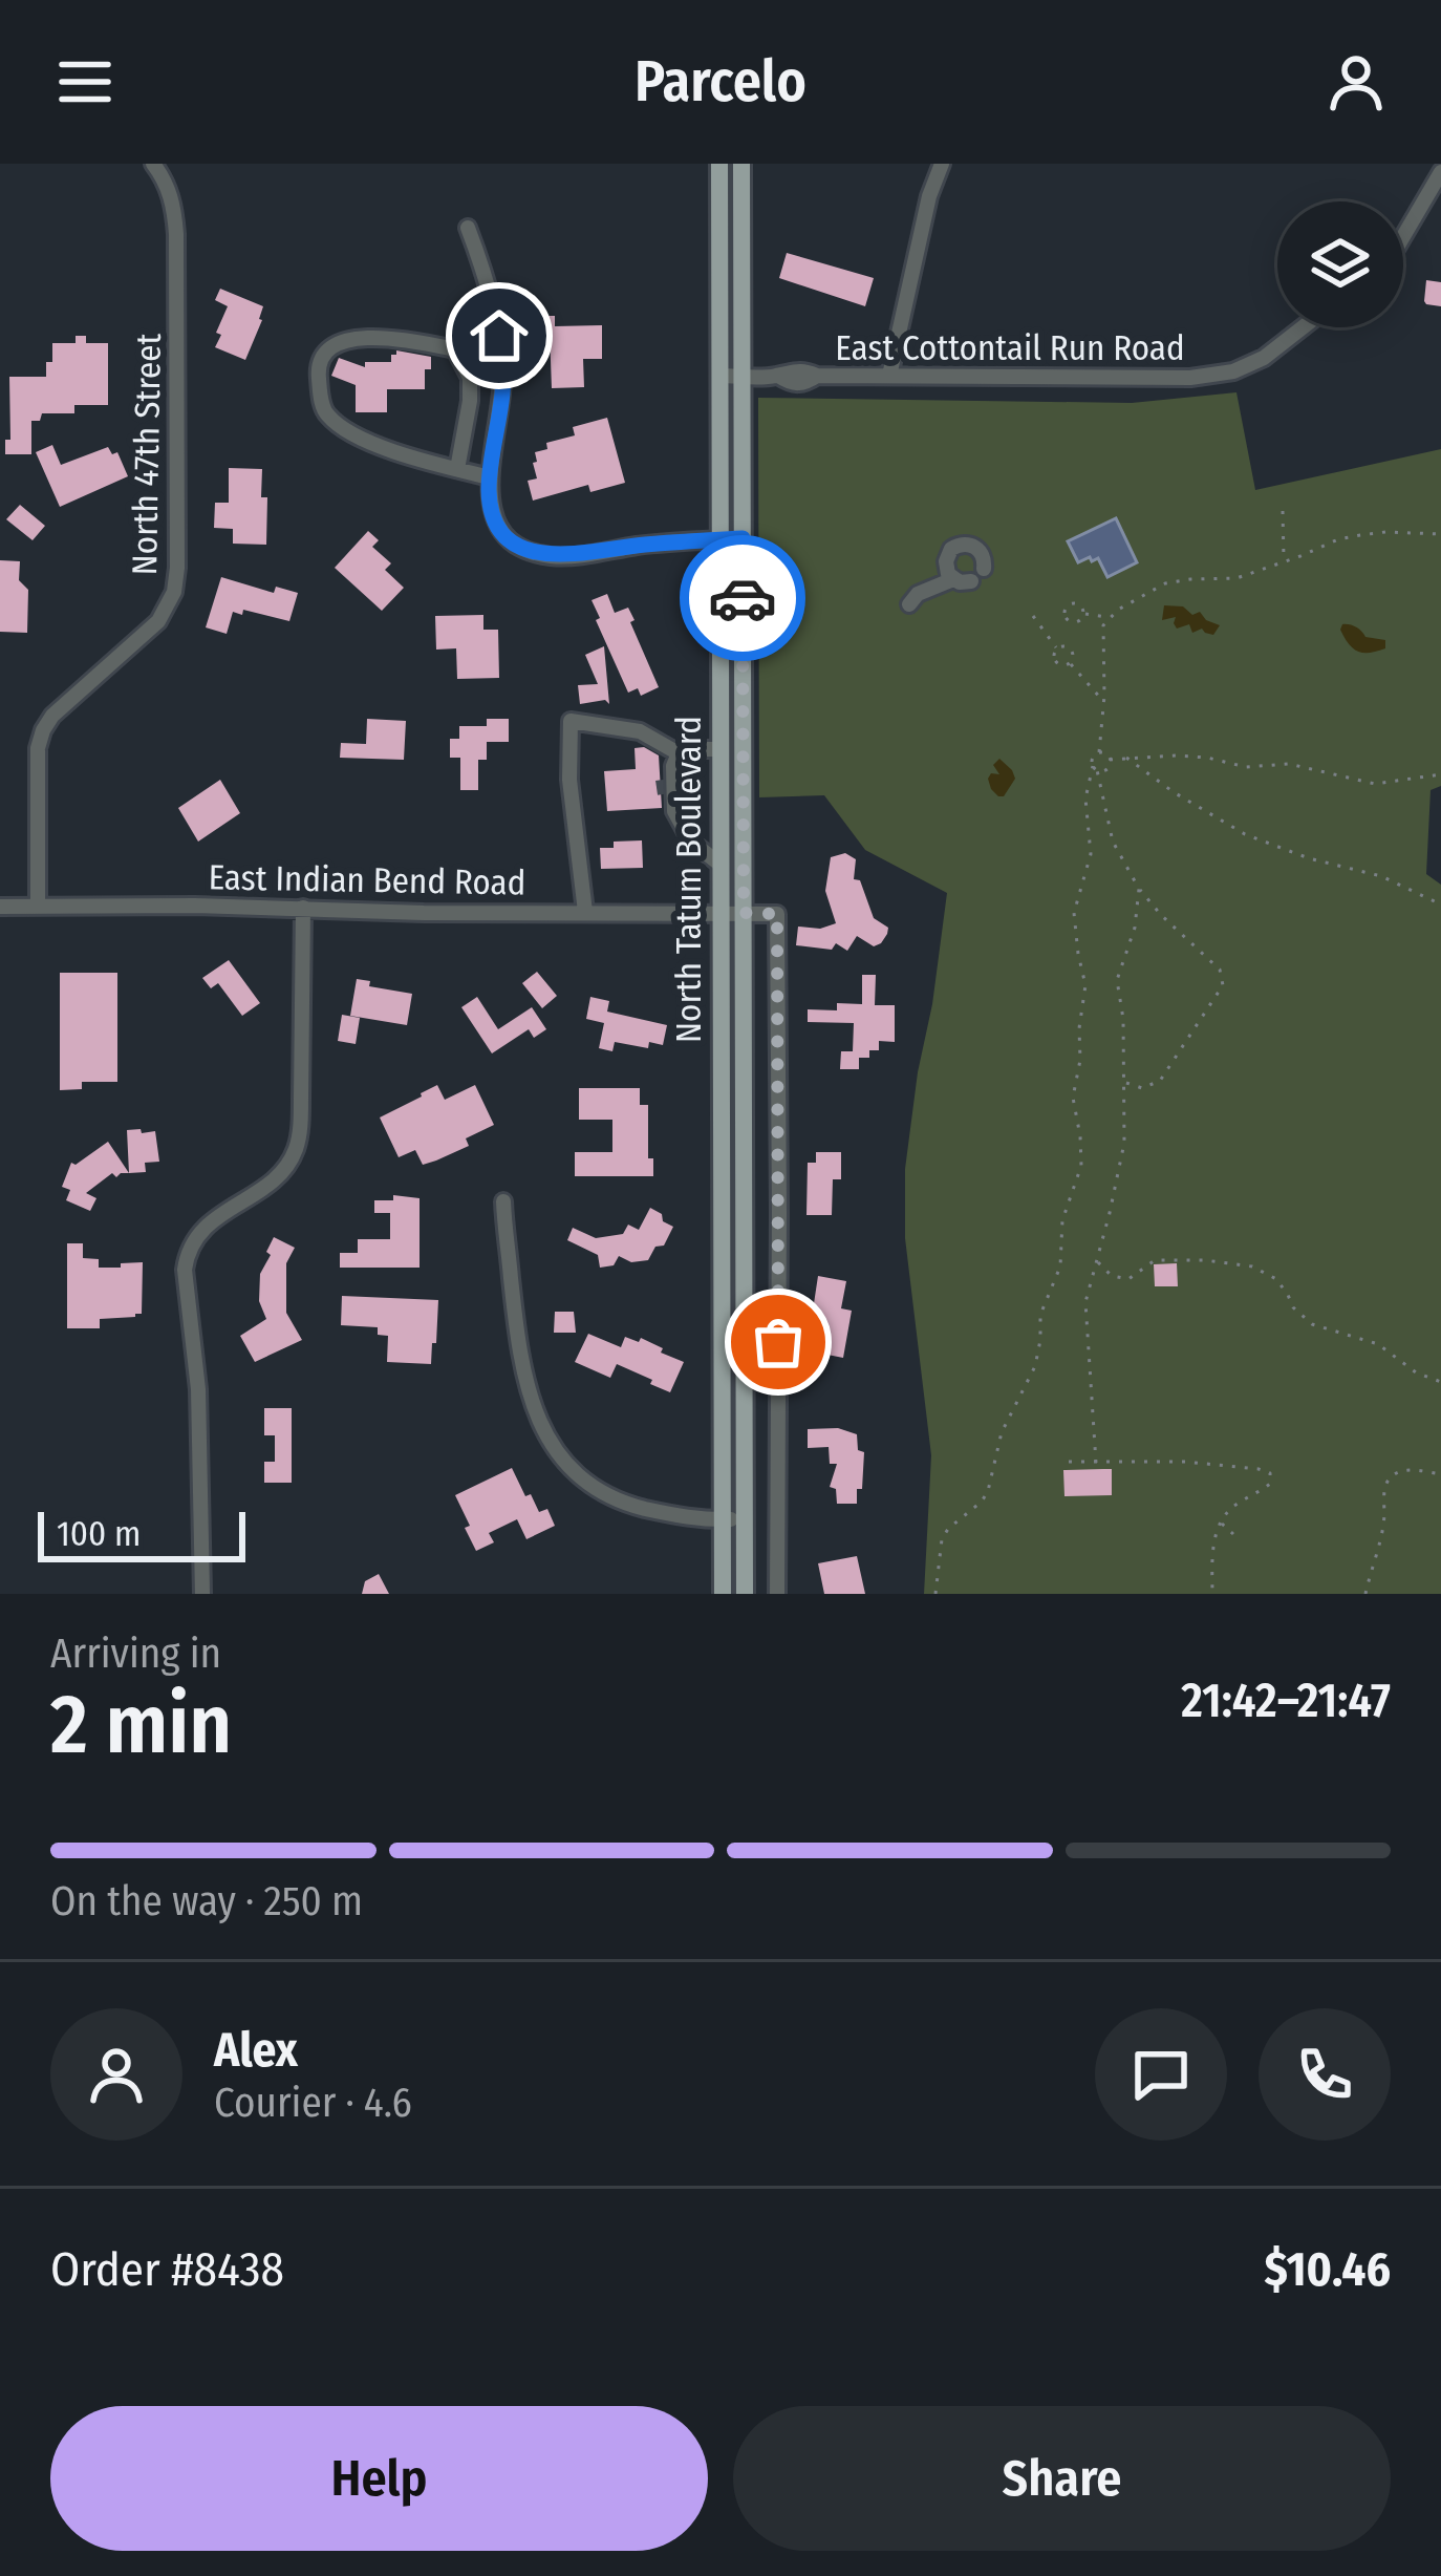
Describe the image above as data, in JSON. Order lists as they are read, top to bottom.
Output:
{
  "streets": {
    "main road": ["North Tatum Boulevard"],
    "street": ["East Cottontail Run Road", "North 47th Street", "East Indian Bend Road"]
  },
  "crossings": [
    ["East Cottontail Run Road", "North Tatum Boulevard"],
    ["North 47th Street", "East Indian Bend Road"],
    ["North Tatum Boulevard", "East Indian Bend Road"]
  ],
  "scale_bar": "100 m",
  "page": {
    "header": "Parcelo",
    "scale": "100 m",
    "heading": ["2 min", "Arriving in", "21:42–21:47"],
    "panel": [
      "Alex",
      "Courier · 4.6",
      "Order #8438",
      "$10.46"
    ],
    "bar": "On the way · 250 m",
    "buttons": ["Help", "Share"]
  }
}
